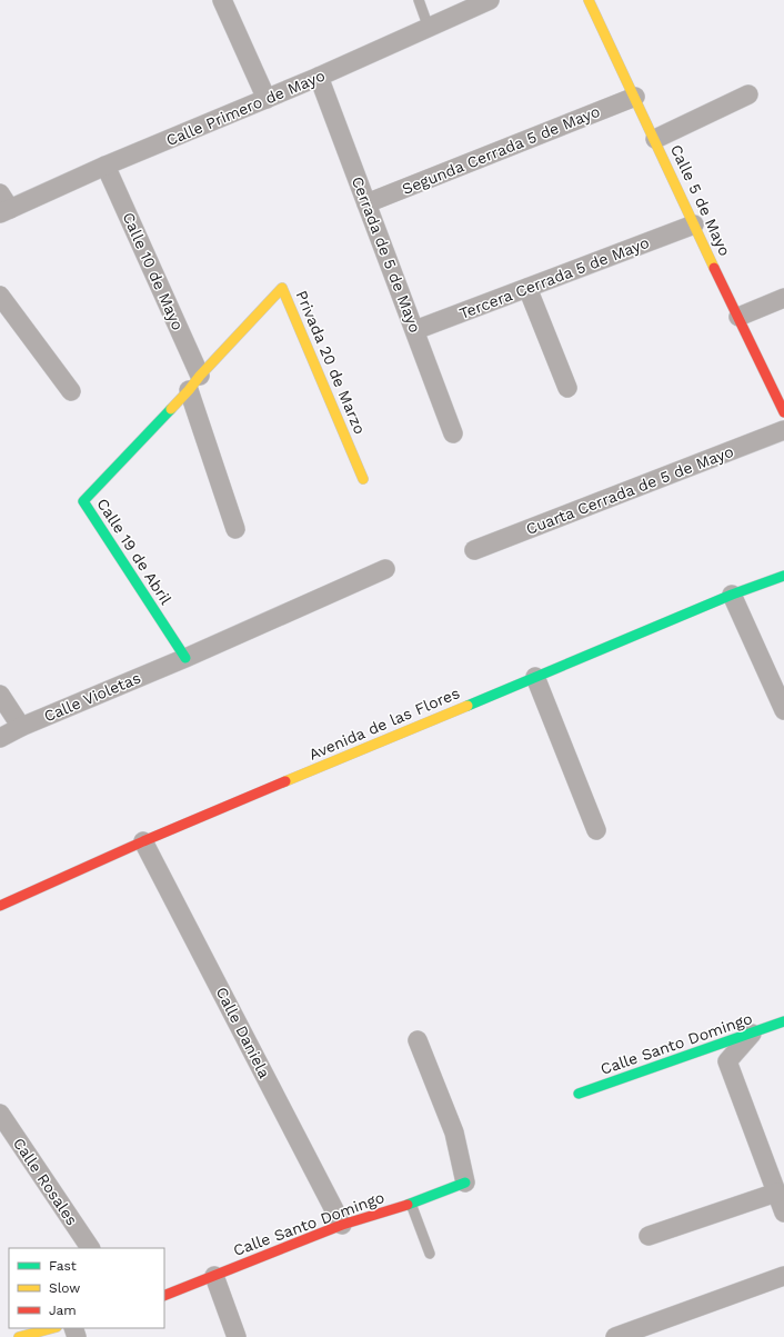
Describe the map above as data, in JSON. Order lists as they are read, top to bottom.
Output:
{
  "streets": {
    "street": [
      "Calle Primero de Mayo",
      "Segunda Cerrada 5 de Mayo",
      "Calle 5 de Mayo",
      "Cerrada de 5 de Mayo",
      "Calle 10 de Mayo",
      "Tercera Cerrada 5 de Mayo",
      "Privada 20 de Marzo",
      "Cuarta Cerrada de 5 de Mayo",
      "Calle 19 de Abril",
      "Calle Violetas",
      "Avenida de las Flores",
      "Calle Daniela",
      "Calle Santo Domingo",
      "Calle Rosales"
    ]
  },
  "crossings": [
    ["Calle Primero de Mayo", "Cerrada de 5 de Mayo"],
    ["Calle Primero de Mayo", "Calle 10 de Mayo"],
    ["Segunda Cerrada 5 de Mayo", "Calle 5 de Mayo"],
    ["Segunda Cerrada 5 de Mayo", "Cerrada de 5 de Mayo"],
    ["Calle 5 de Mayo", "Tercera Cerrada 5 de Mayo"],
    ["Cerrada de 5 de Mayo", "Tercera Cerrada 5 de Mayo"],
    ["Calle 10 de Mayo", "Privada 20 de Marzo"],
    ["Calle 10 de Mayo", "Calle 19 de Abril"],
    ["Privada 20 de Marzo", "Calle 19 de Abril"],
    ["Calle 19 de Abril", "Calle Violetas"],
    ["Avenida de las Flores", "Calle Daniela"],
    ["Calle Daniela", "Calle Santo Domingo"]
  ],
  "legend": ["Fast", "Slow", "Jam"]
}
